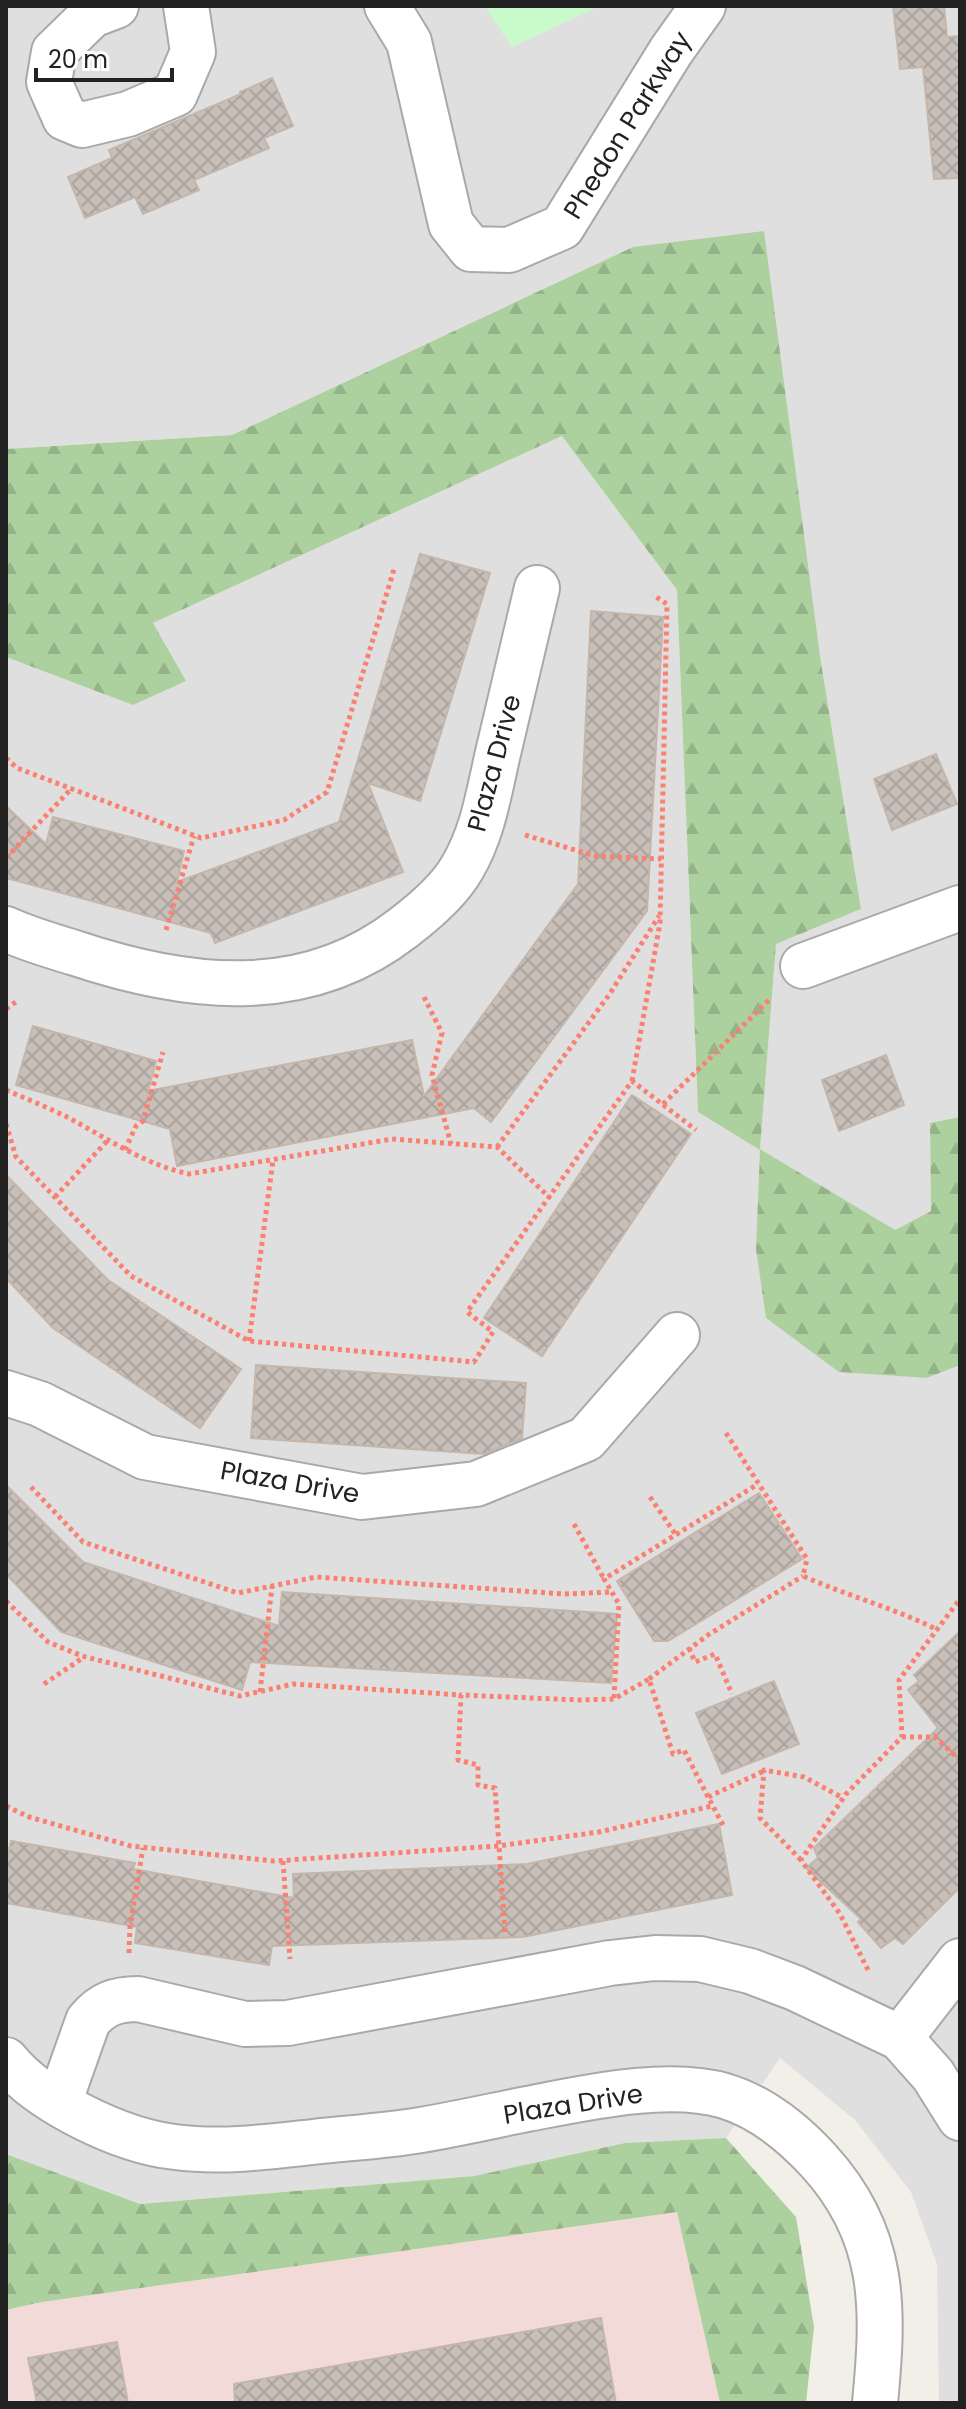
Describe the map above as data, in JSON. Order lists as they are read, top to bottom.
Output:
{
  "streets": {
    "street": ["Phedon Parkway", "Plaza Drive"]
  },
  "scale_bar": "20 m"
}
